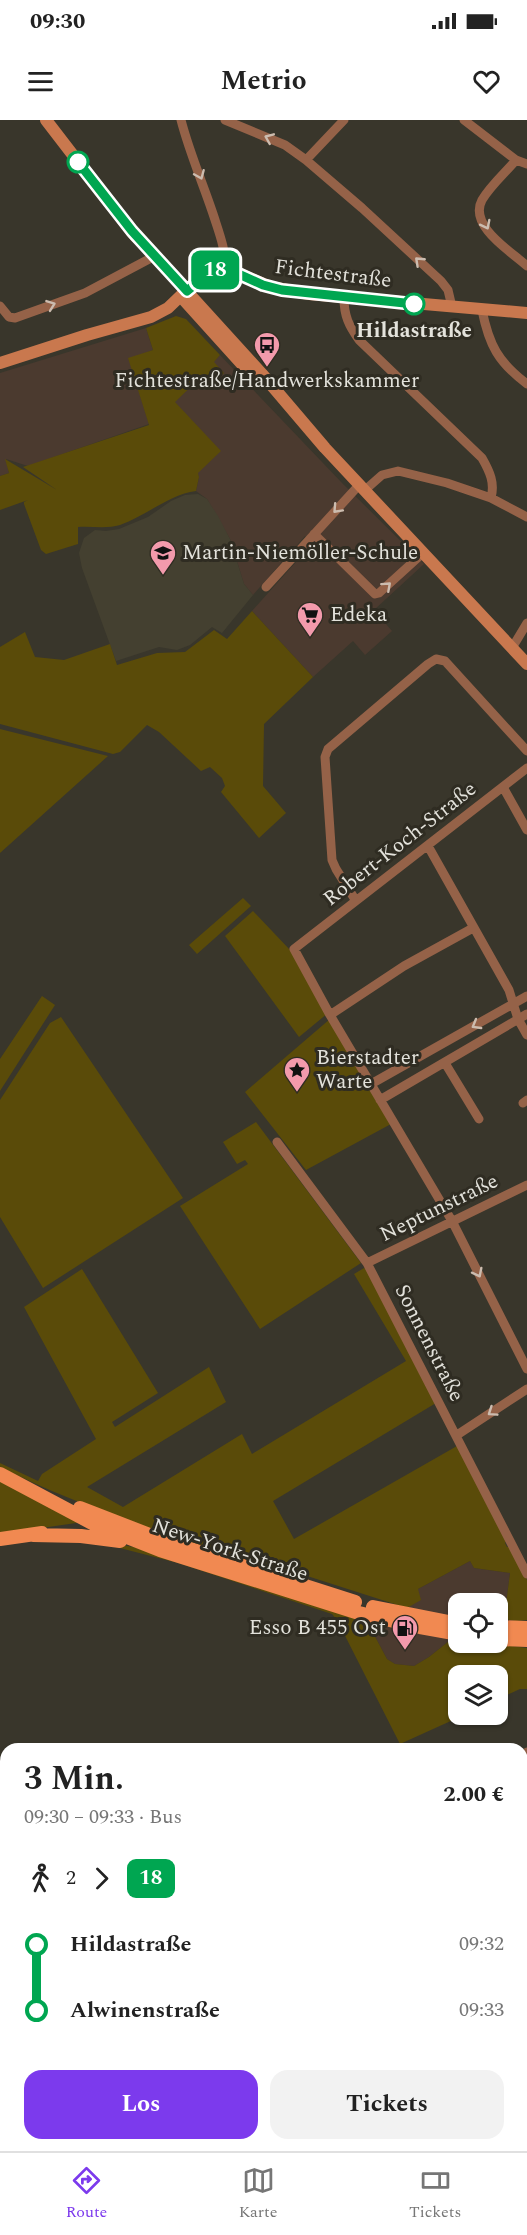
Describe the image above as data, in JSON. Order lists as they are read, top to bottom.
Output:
{
  "streets": {
    "main road": ["Fichtestraße", "New-York-Straße"],
    "street": ["Robert-Koch-Straße", "Neptunstraße", "Sonnenstraße"]
  },
  "crossings": [
    ["Neptunstraße", "Sonnenstraße"]
  ],
  "places": {
    "other": ["Hildastraße"],
    "bus stop": ["Fichtestraße/Handwerkskammer"],
    "school or university": ["Martin-Niemöller-Schule"],
    "supermarket": ["Edeka"],
    "place": ["Bierstadter Warte"],
    "fuel station": ["Esso B 455 Ost"]
  },
  "lines": ["bus line 18"],
  "page": {
    "status": "09:30",
    "header": "Metrio",
    "on_map": "18",
    "heading": ["3 Min.", "09:30 – 09:33 · Bus", "2.00 €"],
    "legs": ["2", "18"],
    "list": [
      {
        "name": "Hildastraße",
        "value": "09:32"
      },
      {
        "name": "Alwinenstraße",
        "value": "09:33"
      }
    ],
    "buttons": ["Los", "Tickets"],
    "tabs": ["Route", "Karte", "Tickets"]
  }
}
